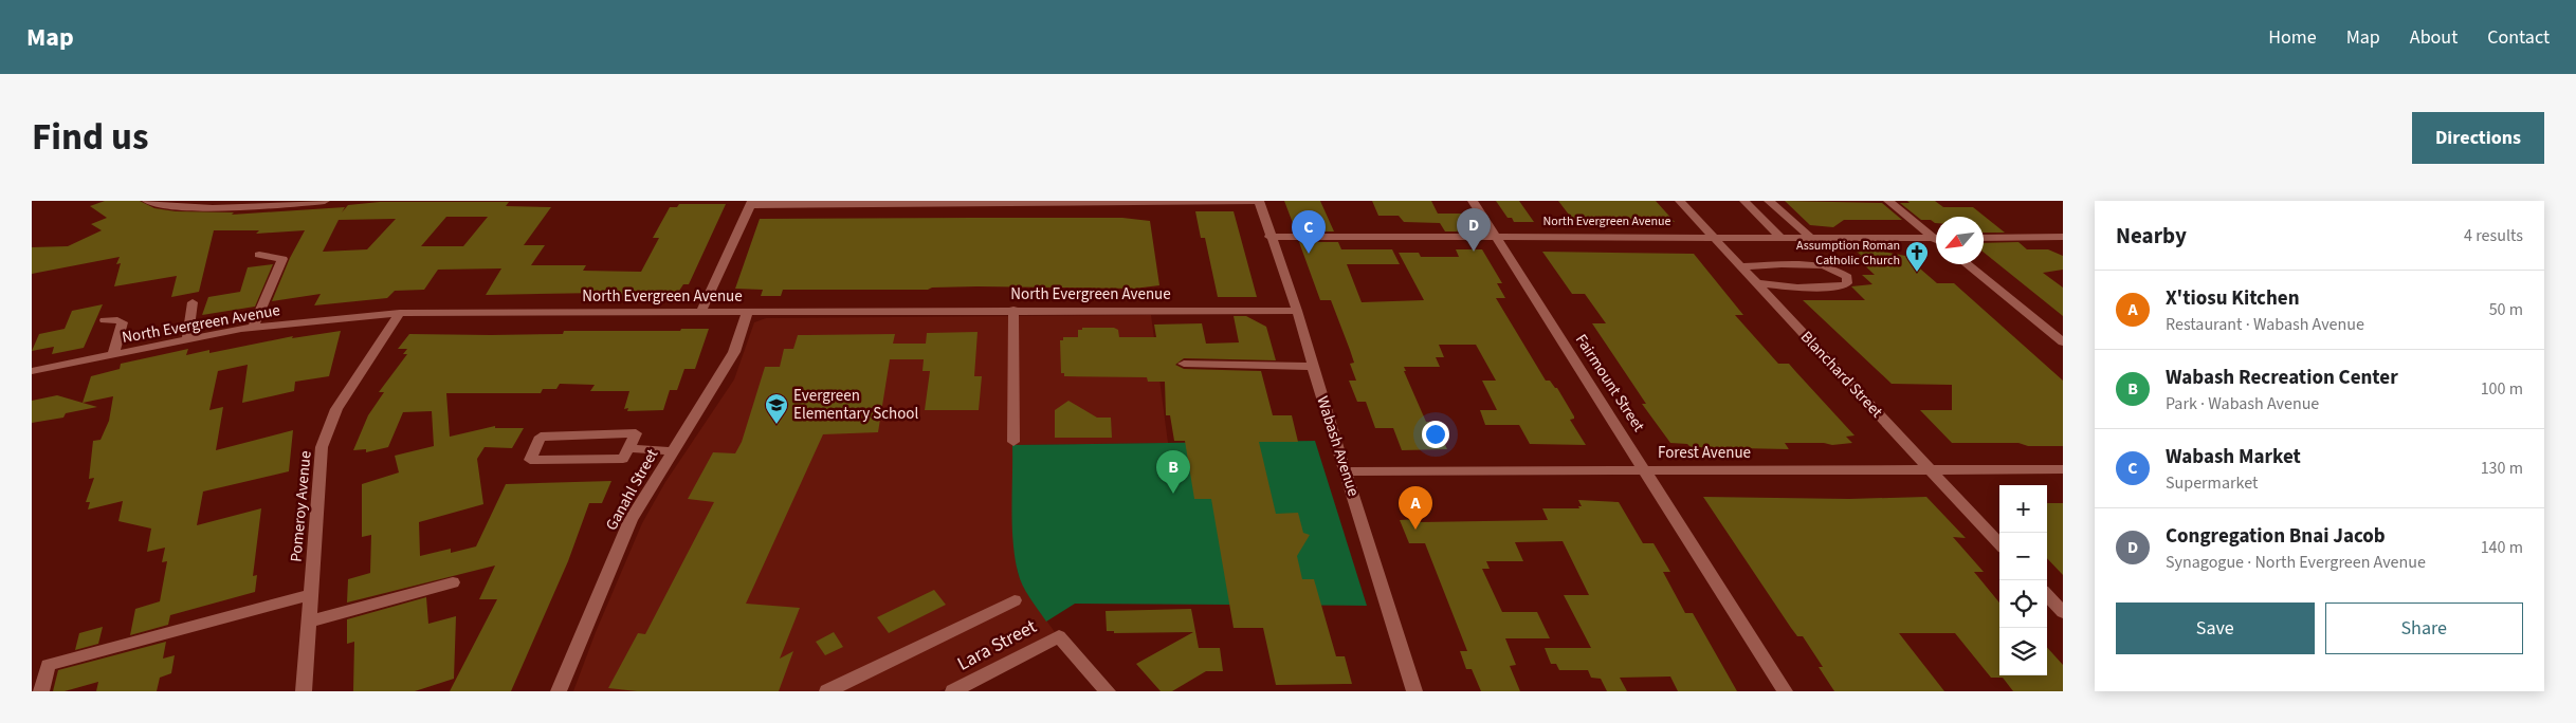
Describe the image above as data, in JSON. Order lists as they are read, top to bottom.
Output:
{
  "streets": {
    "street": [
      "North Evergreen Avenue",
      "Blanchard Street",
      "Fairmount Street",
      "Wabash Avenue",
      "Forest Avenue",
      "Ganahl Street",
      "Pomeroy Avenue",
      "Lara Street"
    ]
  },
  "crossings": [
    ["North Evergreen Avenue", "Blanchard Street"],
    ["North Evergreen Avenue", "Fairmount Street"],
    ["North Evergreen Avenue", "Wabash Avenue"],
    ["North Evergreen Avenue", "Ganahl Street"],
    ["North Evergreen Avenue", "Pomeroy Avenue"],
    ["Blanchard Street", "Forest Avenue"],
    ["Fairmount Street", "Forest Avenue"],
    ["Wabash Avenue", "Forest Avenue"]
  ],
  "places": {
    "church": ["Assumption Roman Catholic Church"],
    "school or university": ["Evergreen Elementary School"]
  },
  "north": "bottom left",
  "page": {
    "header": "Map",
    "nav": [
      "Home",
      "Map",
      "About",
      "Contact"
    ],
    "title": "Find us",
    "buttons": [
      "Directions",
      ["Save", "Share"]
    ],
    "heading": ["Nearby", "4 results"],
    "pins": [
      "D",
      "C",
      "B",
      "A"
    ],
    "list": [
      {
        "mark": "A",
        "name": "X'tiosu Kitchen",
        "note": "Restaurant · Wabash Avenue",
        "value": "50 m"
      },
      {
        "mark": "B",
        "name": "Wabash Recreation Center",
        "note": "Park · Wabash Avenue",
        "value": "100 m"
      },
      {
        "mark": "C",
        "name": "Wabash Market",
        "note": "Supermarket",
        "value": "130 m"
      },
      {
        "mark": "D",
        "name": "Congregation Bnai Jacob",
        "note": "Synagogue · North Evergreen Avenue",
        "value": "140 m"
      }
    ],
    "map_buttons": ["+", "−"]
  }
}
